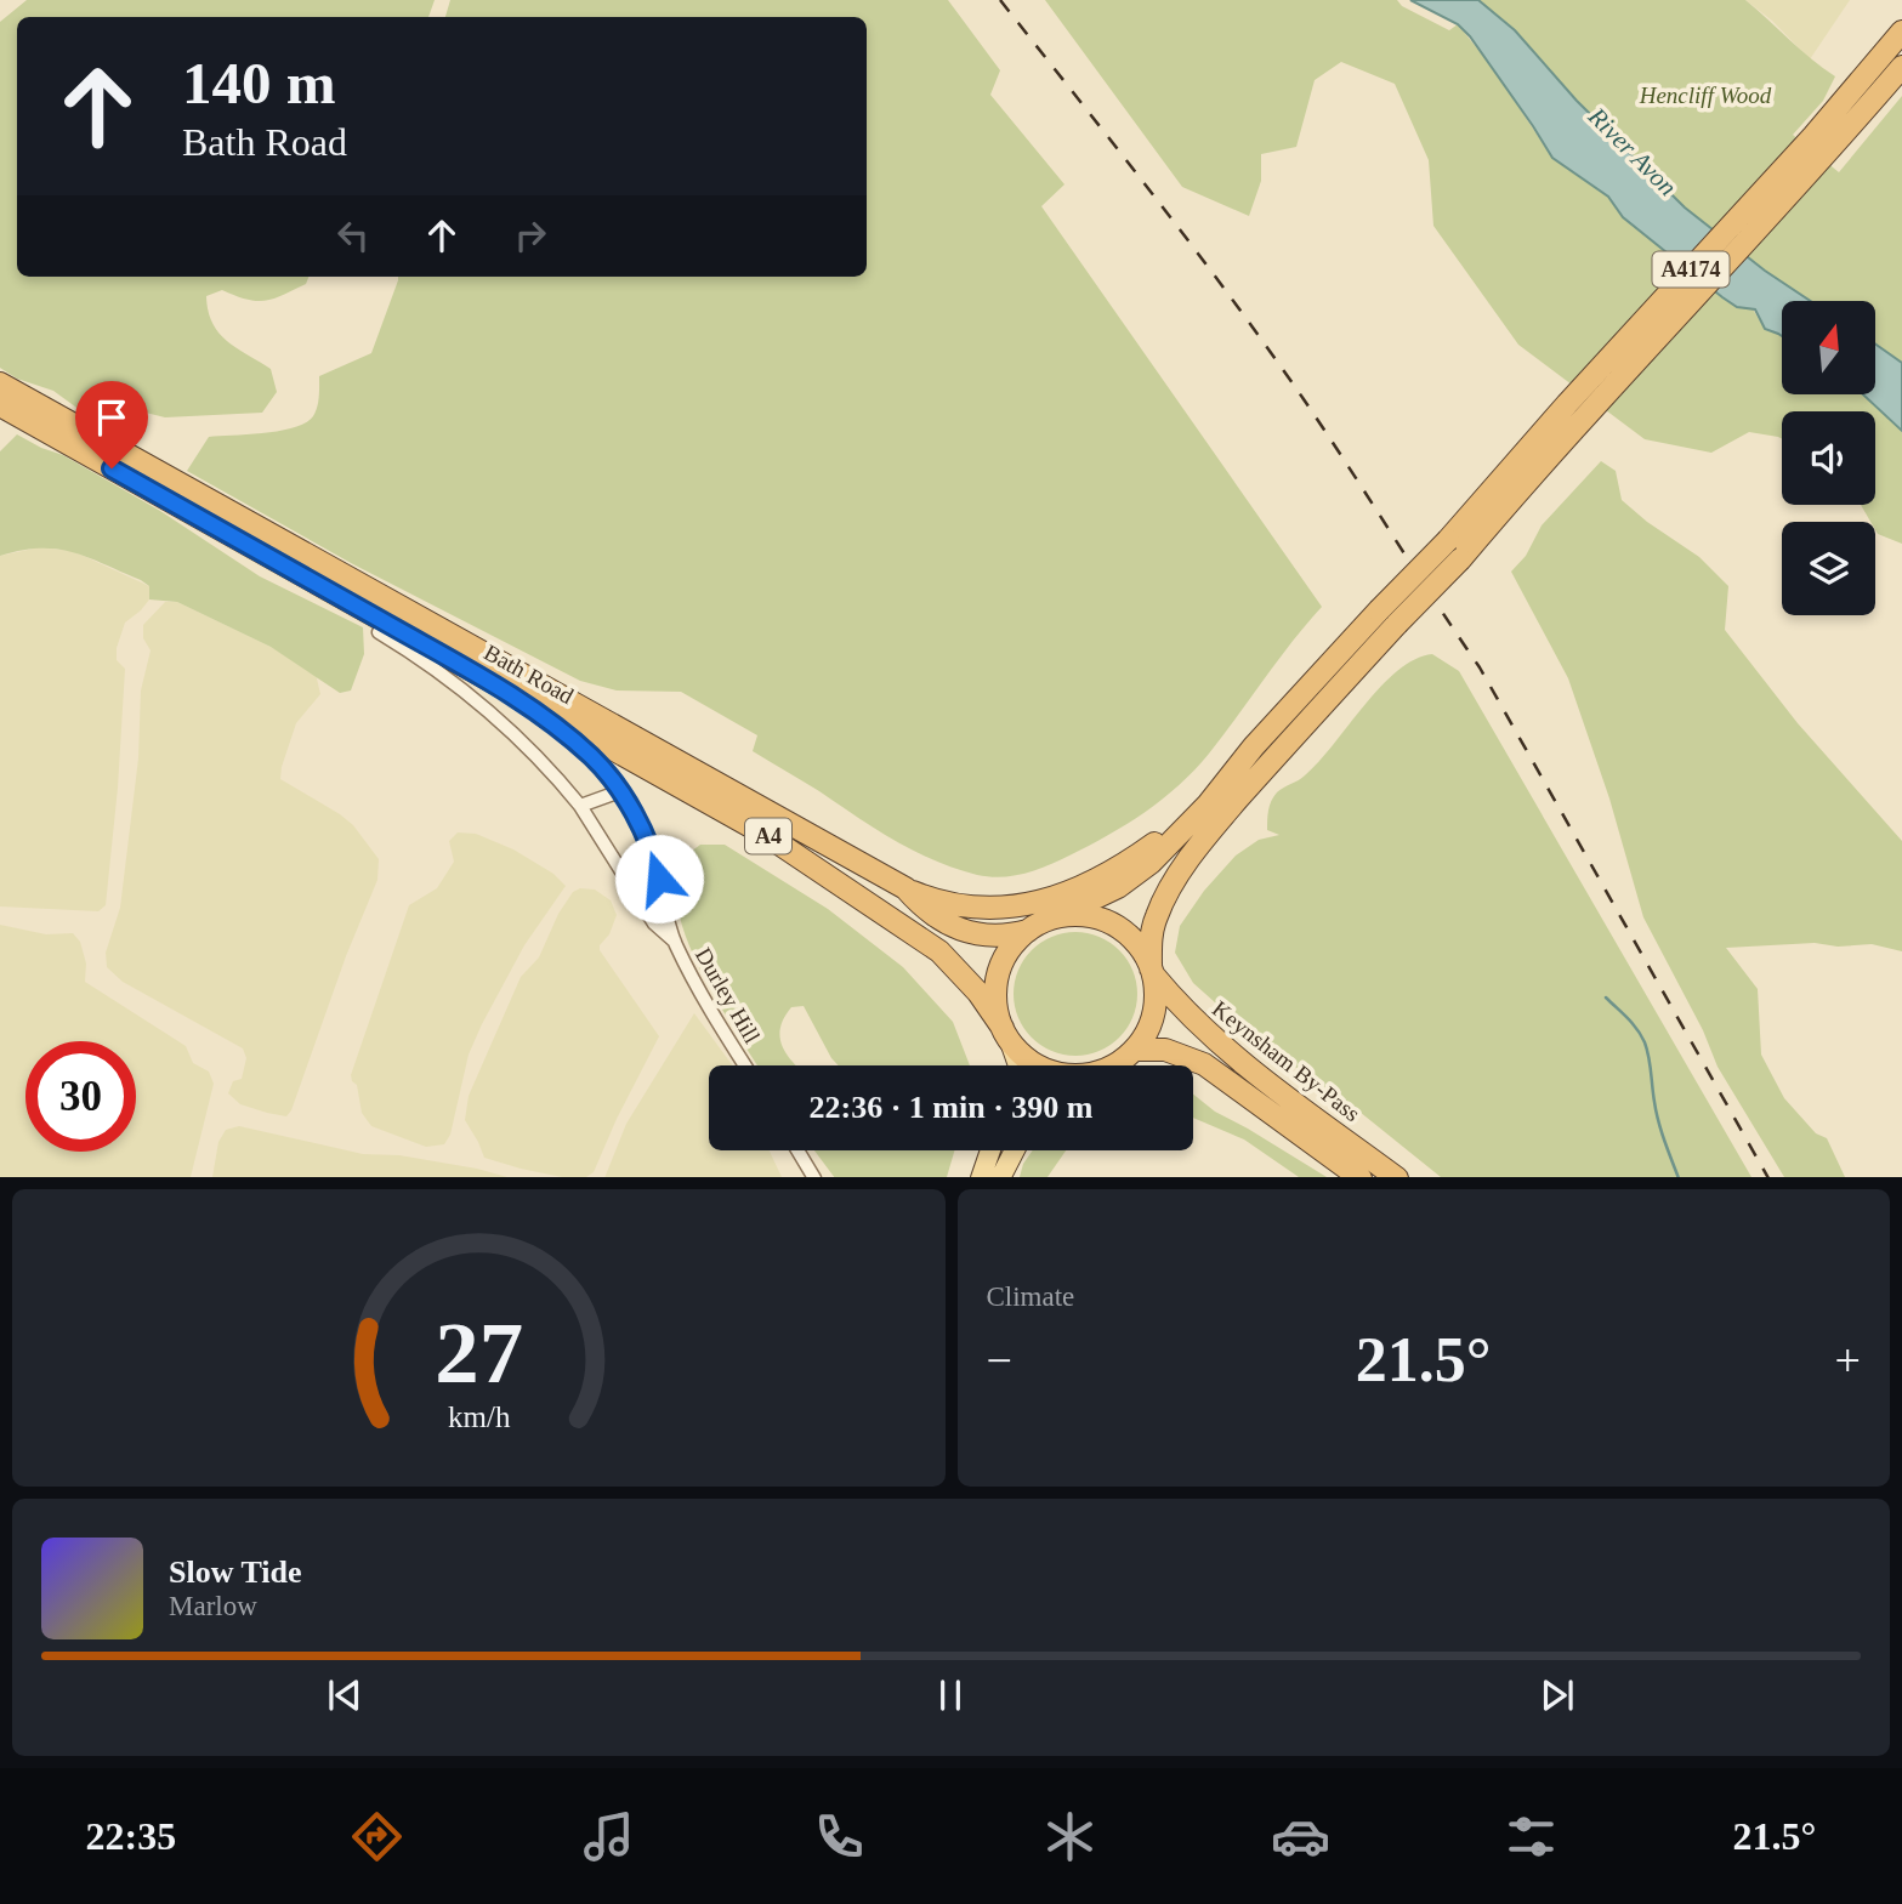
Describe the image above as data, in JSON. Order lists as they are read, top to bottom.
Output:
{
  "streets": {
    "highway": [
      "A4174",
      "Bath Road",
      "A4",
      "Keynsham By-Pass"
    ],
    "street": ["Durley Hill"]
  },
  "crossings": [
    ["A4174", "Keynsham By-Pass"],
    ["Bath Road", "Durley Hill"]
  ],
  "water": ["River Avon"],
  "parks": ["Hencliff Wood"],
  "north": "top",
  "page": {
    "turn": ["140 m", "Bath Road"],
    "limit": "30",
    "trip": "22:36 · 1 min · 390 m",
    "tile": "Climate",
    "heat": ["−", "21.5°", "+"],
    "song": ["Slow Tide", "Marlow"],
    "tabs": ["22:35", "21.5°"],
    "gauge": ["27", "km/h"]
  }
}
